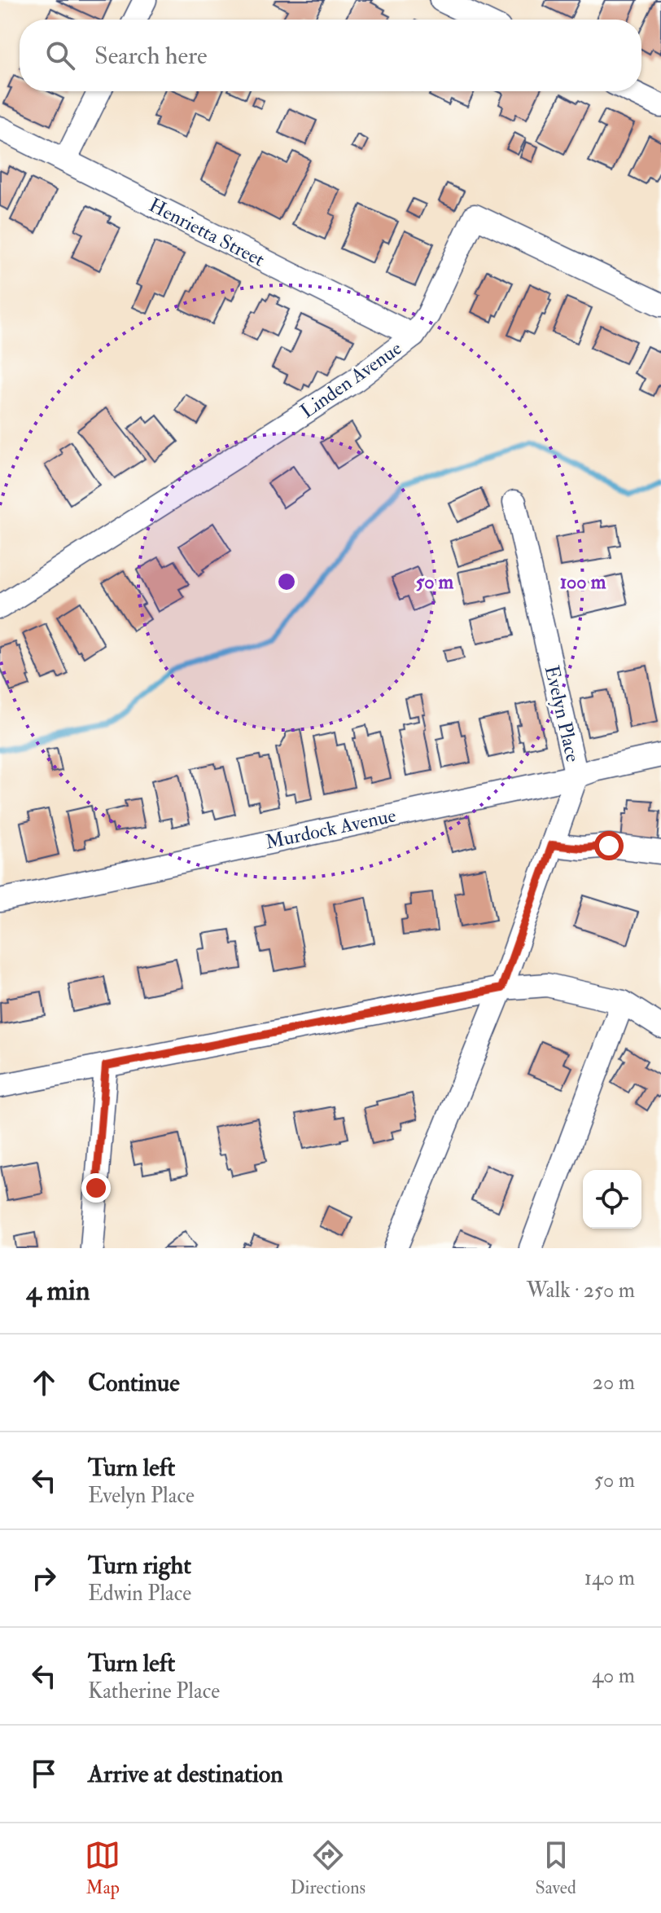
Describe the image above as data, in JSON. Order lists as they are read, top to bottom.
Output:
{
  "streets": {
    "street": [
      "Henrietta Street",
      "Linden Avenue",
      "Evelyn Place",
      "Murdock Avenue"
    ]
  },
  "crossings": [
    ["Henrietta Street", "Linden Avenue"],
    ["Evelyn Place", "Murdock Avenue"]
  ],
  "page": {
    "search": "Search here",
    "heading": ["4 min", "Walk · 250 m"],
    "list": [
      ["Continue", "20 m"],
      ["Turn left", "Evelyn Place", "50 m"],
      ["Turn right", "Edwin Place", "140 m"],
      ["Turn left", "Katherine Place", "40 m"],
      "Arrive at destination"
    ],
    "nav": ["Map", "Directions", "Saved"]
  },
  "rings": ["50 m", "100 m"]
}
